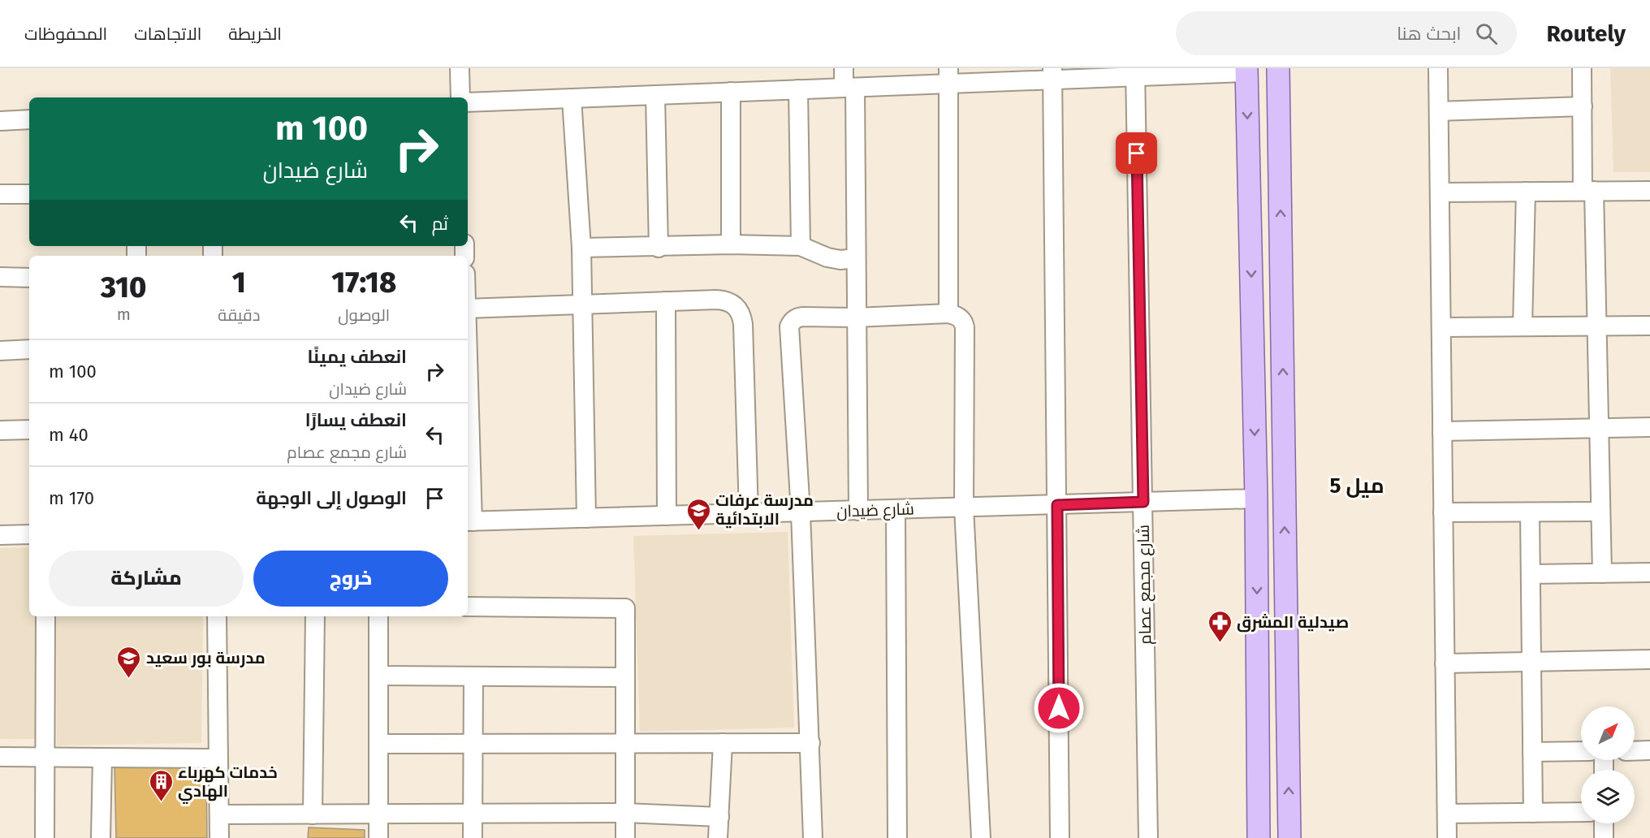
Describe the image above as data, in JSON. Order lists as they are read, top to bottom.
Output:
{
  "streets": {
    "street": ["شارع ضيدان", "شارع مجمع عصام"]
  },
  "crossings": [
    ["شارع ضيدان", "شارع مجمع عصام"]
  ],
  "districts": ["5 ميل"],
  "places": {
    "school or university": ["مدرسة عرفات الابتدائية", "مدرسة بور سعيد"],
    "pharmacy": ["صيدلية المشرق"],
    "building": ["خدمات كهرباء الهادي"]
  },
  "north": "top right",
  "page": {
    "header": "Routely",
    "search": "ابحث هنا",
    "nav": ["الخريطة", "الاتجاهات", "المحفوظات"],
    "turn": ["100 m", "شارع ضيدان"],
    "then": "ثم",
    "eta": [
      "17:18",
      "الوصول",
      "1",
      "دقيقة",
      "310",
      "m"
    ],
    "list": [
      {
        "name": "انعطف يمينًا",
        "note": "شارع ضيدان",
        "value": "100 m"
      },
      {
        "name": "انعطف يسارًا",
        "note": "شارع مجمع عصام",
        "value": "40 m"
      },
      {
        "name": "الوصول إلى الوجهة",
        "value": "170 m"
      }
    ],
    "buttons": ["خروج", "مشاركة"]
  }
}
